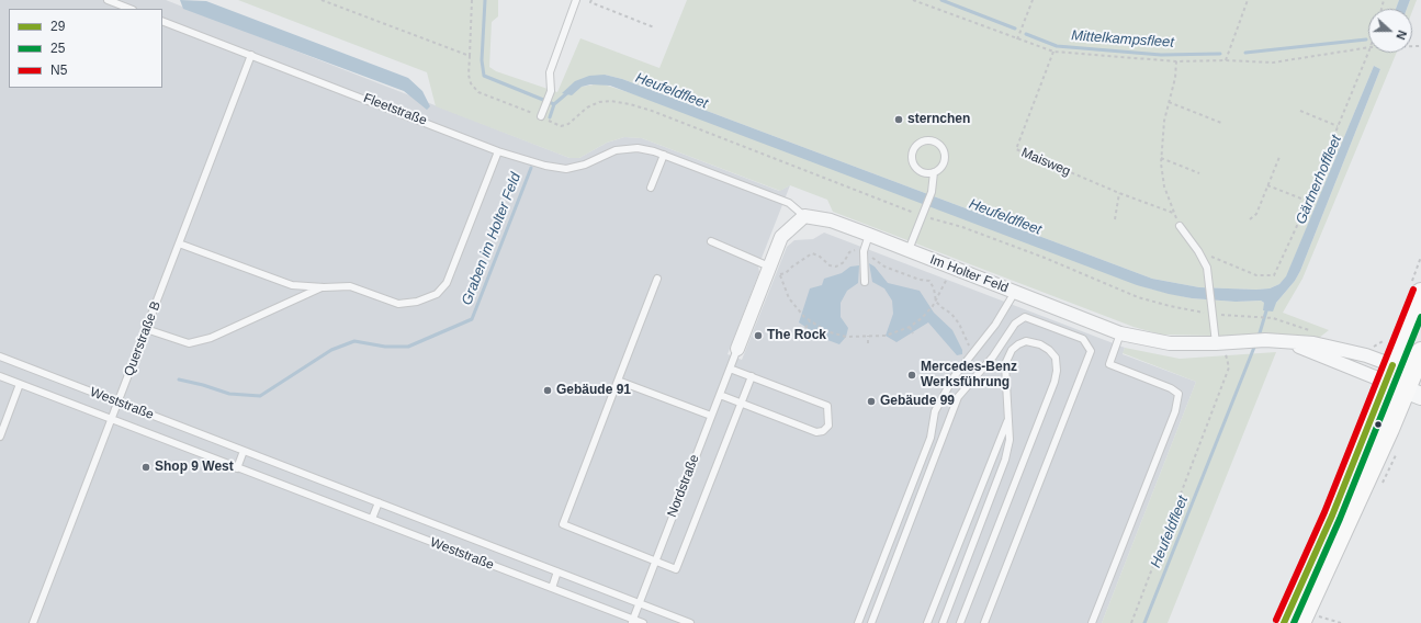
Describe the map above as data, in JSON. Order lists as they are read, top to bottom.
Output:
{
  "streets": {
    "street": ["Im Holter Feld"],
    "lane": [
      "Fleetstraße",
      "Querstraße B",
      "Weststraße",
      "Nordstraße"
    ],
    "path": ["Maisweg"]
  },
  "crossings": [
    ["Fleetstraße", "Querstraße B"],
    ["Querstraße B", "Weststraße"],
    ["Weststraße", "Nordstraße"]
  ],
  "water": [
    "Mittelkampsfleet",
    "Heufeldfleet",
    "Gärtnerhoffleet",
    "Graben im Holter Feld"
  ],
  "places": [
    "sternchen",
    "The Rock",
    "Mercedes-Benz Werksführung",
    "Gebäude 91",
    "Gebäude 99",
    "Shop 9 West"
  ],
  "lines": ["transit line N5", "transit line 25", "transit line 29"],
  "legend": ["29", "25", "N5"],
  "north": "right"
}
